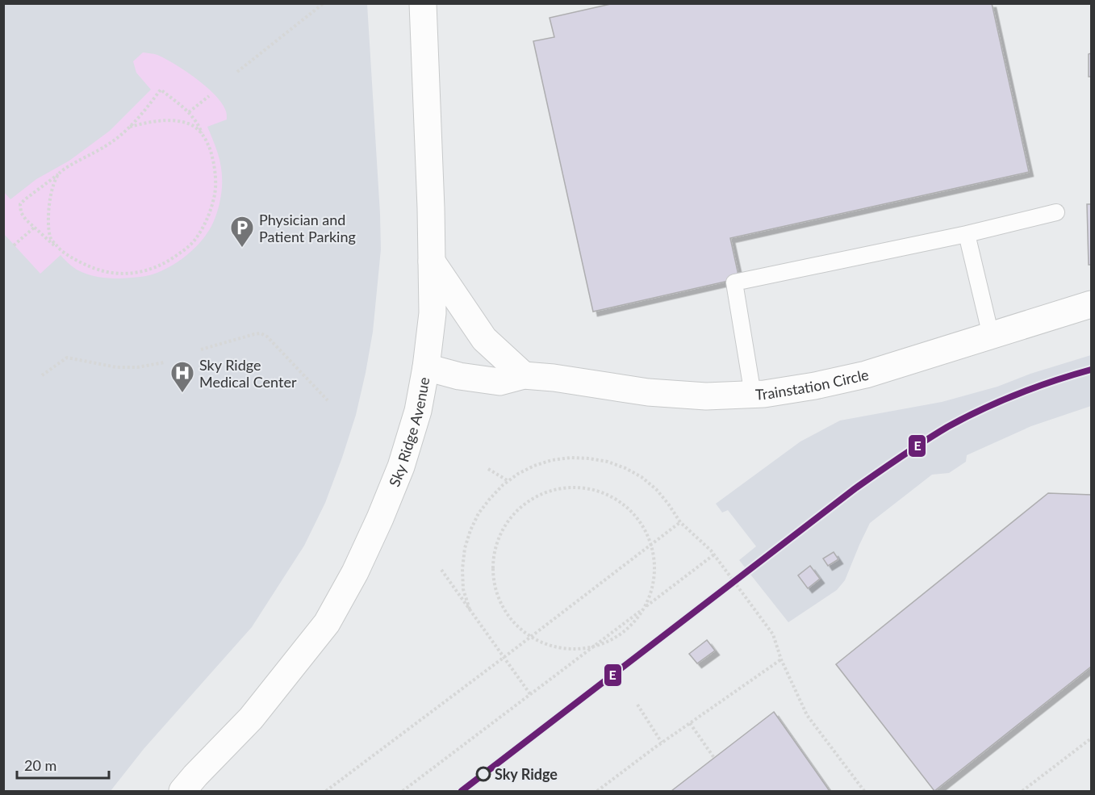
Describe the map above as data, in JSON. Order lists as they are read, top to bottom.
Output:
{
  "streets": {
    "street": ["Trainstation Circle", "Sky Ridge Avenue"]
  },
  "crossings": [
    ["Trainstation Circle", "Sky Ridge Avenue"]
  ],
  "places": {
    "parking": ["Physician and Patient Parking"],
    "hospital": ["Sky Ridge Medical Center"],
    "other": ["Sky Ridge"]
  },
  "lines": ["transit line E"],
  "scale_bar": "20 m"
}
